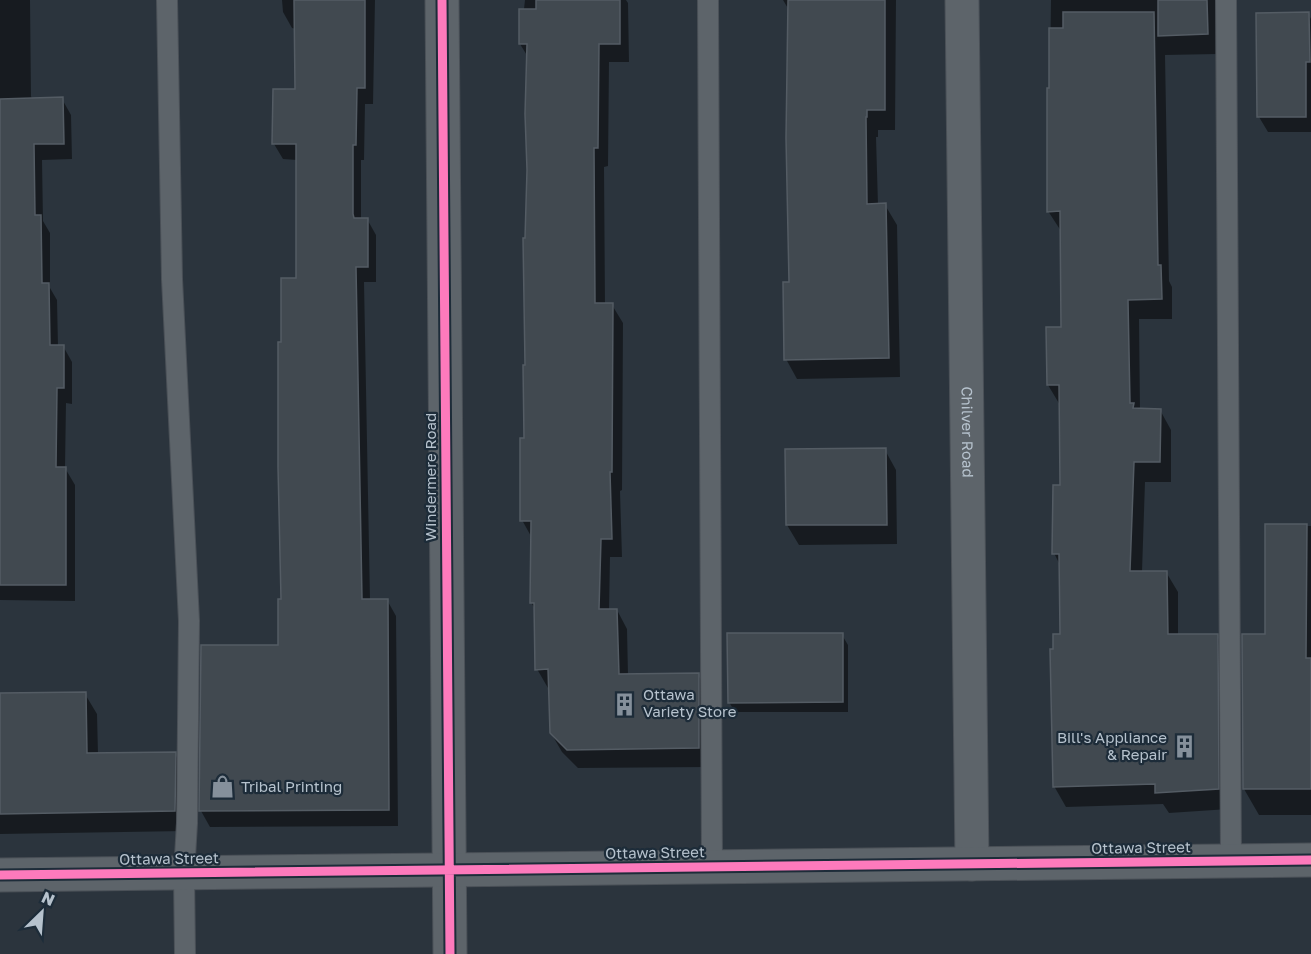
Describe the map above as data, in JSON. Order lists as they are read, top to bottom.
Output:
{
  "streets": {
    "street": ["Chilver Road", "Windermere Road", "Ottawa Street"]
  },
  "crossings": [
    ["Chilver Road", "Ottawa Street"],
    ["Windermere Road", "Ottawa Street"]
  ],
  "places": {
    "building": ["Ottawa Variety Store", "Bill's Appliance & Repair"],
    "shop": ["Tribal Printing"]
  },
  "north": "top right"
}
